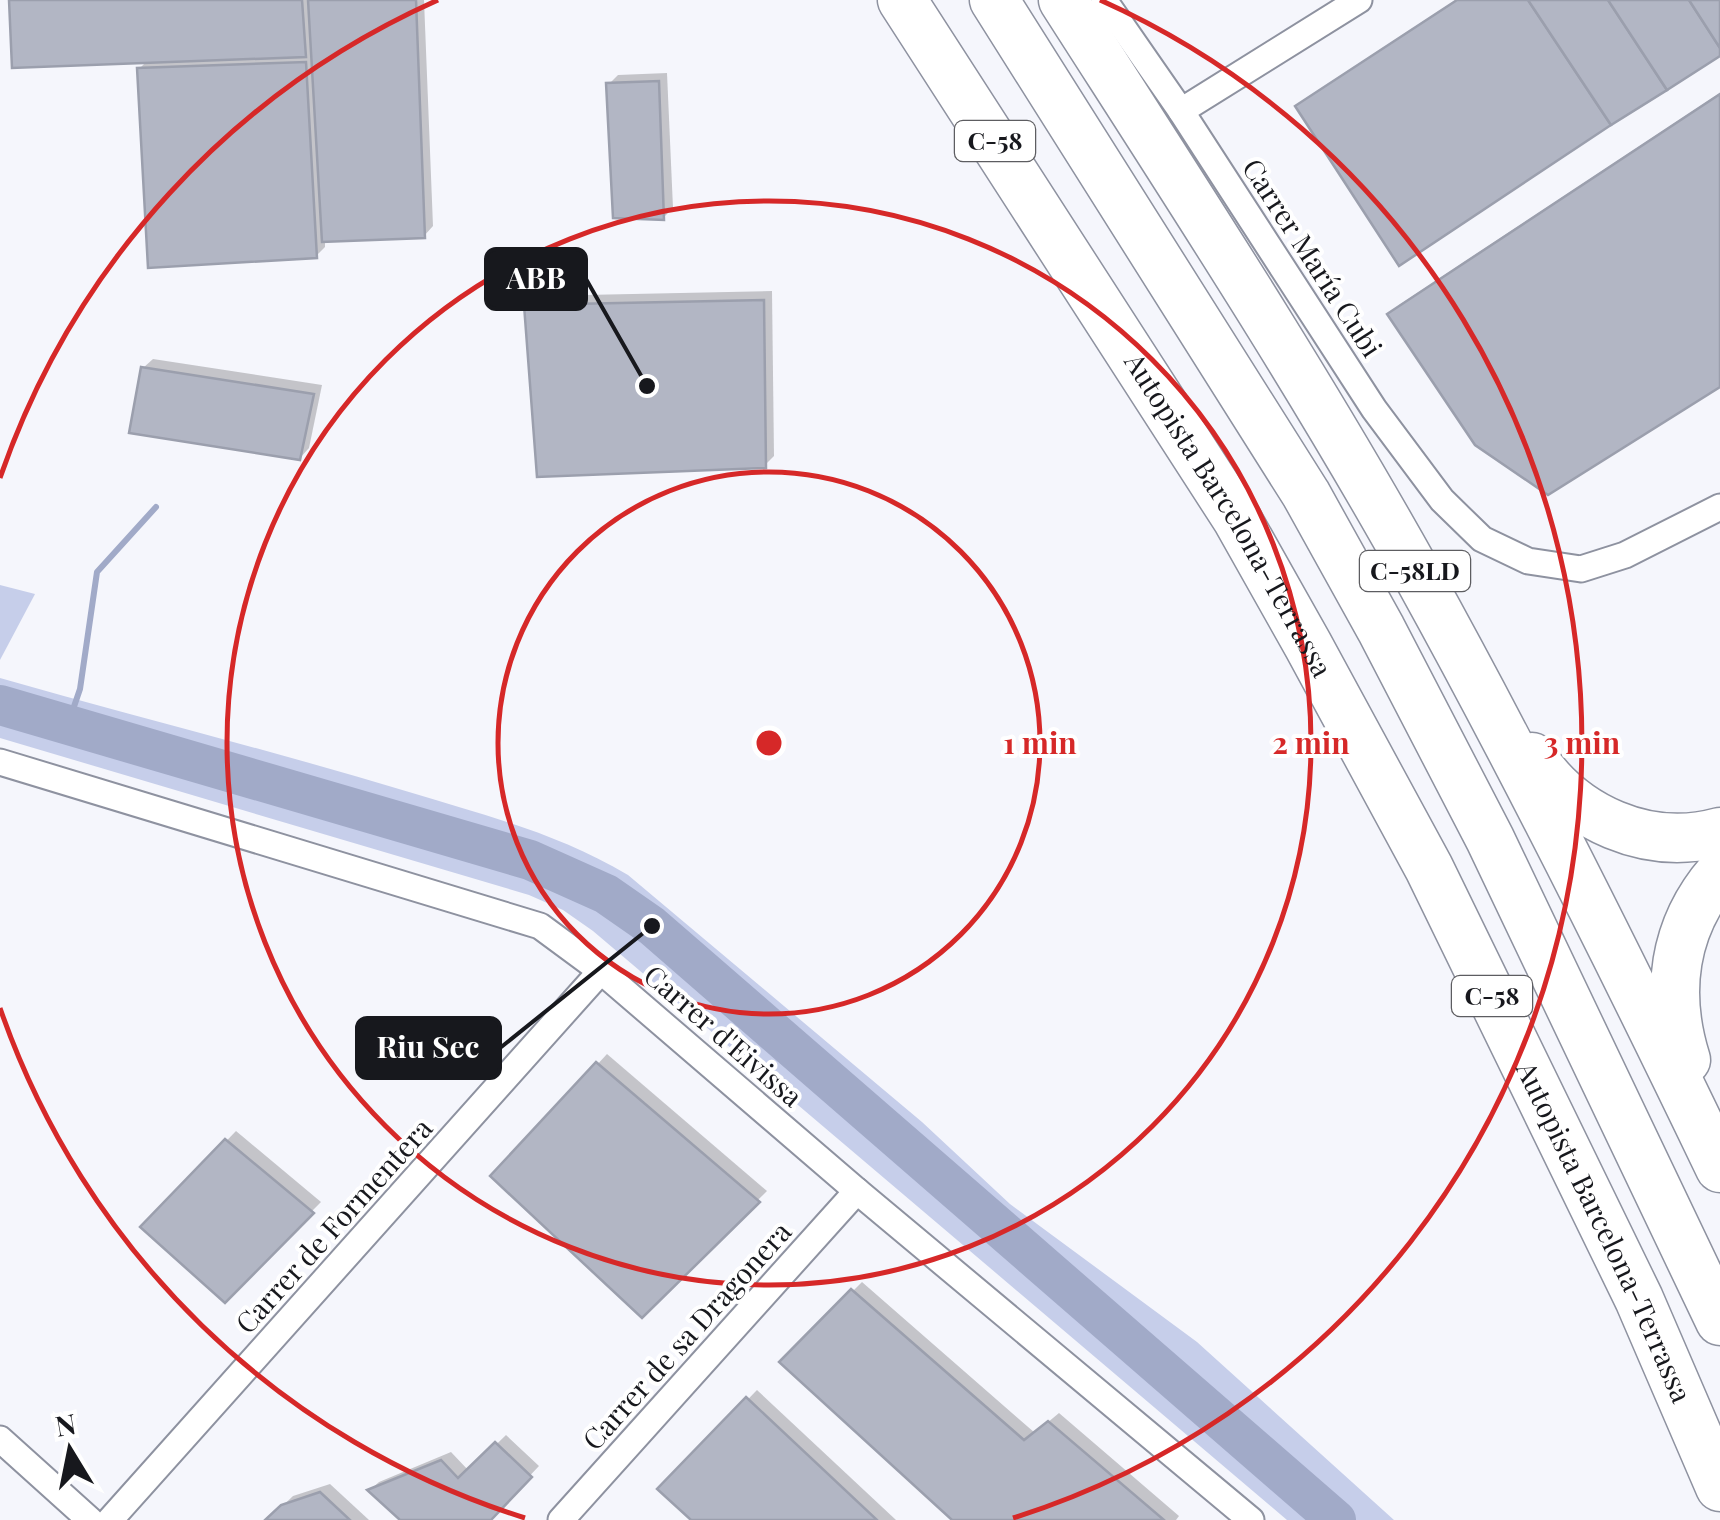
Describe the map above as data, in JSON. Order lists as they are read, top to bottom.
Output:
{
  "streets": {
    "highway": ["C-58", "Autopista Barcelona-Terrassa", "C-58LD"],
    "street": [
      "Carrer María Cubi",
      "Carrer d'Eivissa",
      "Carrer de Formentera",
      "Carrer de sa Dragonera"
    ]
  },
  "crossings": [
    ["Carrer d'Eivissa", "Carrer de Formentera"],
    ["Carrer d'Eivissa", "Carrer de sa Dragonera"]
  ],
  "places": ["ABB", "Riu Sec"],
  "north": "top",
  "rings": ["1 min", "2 min", "3 min"]
}
